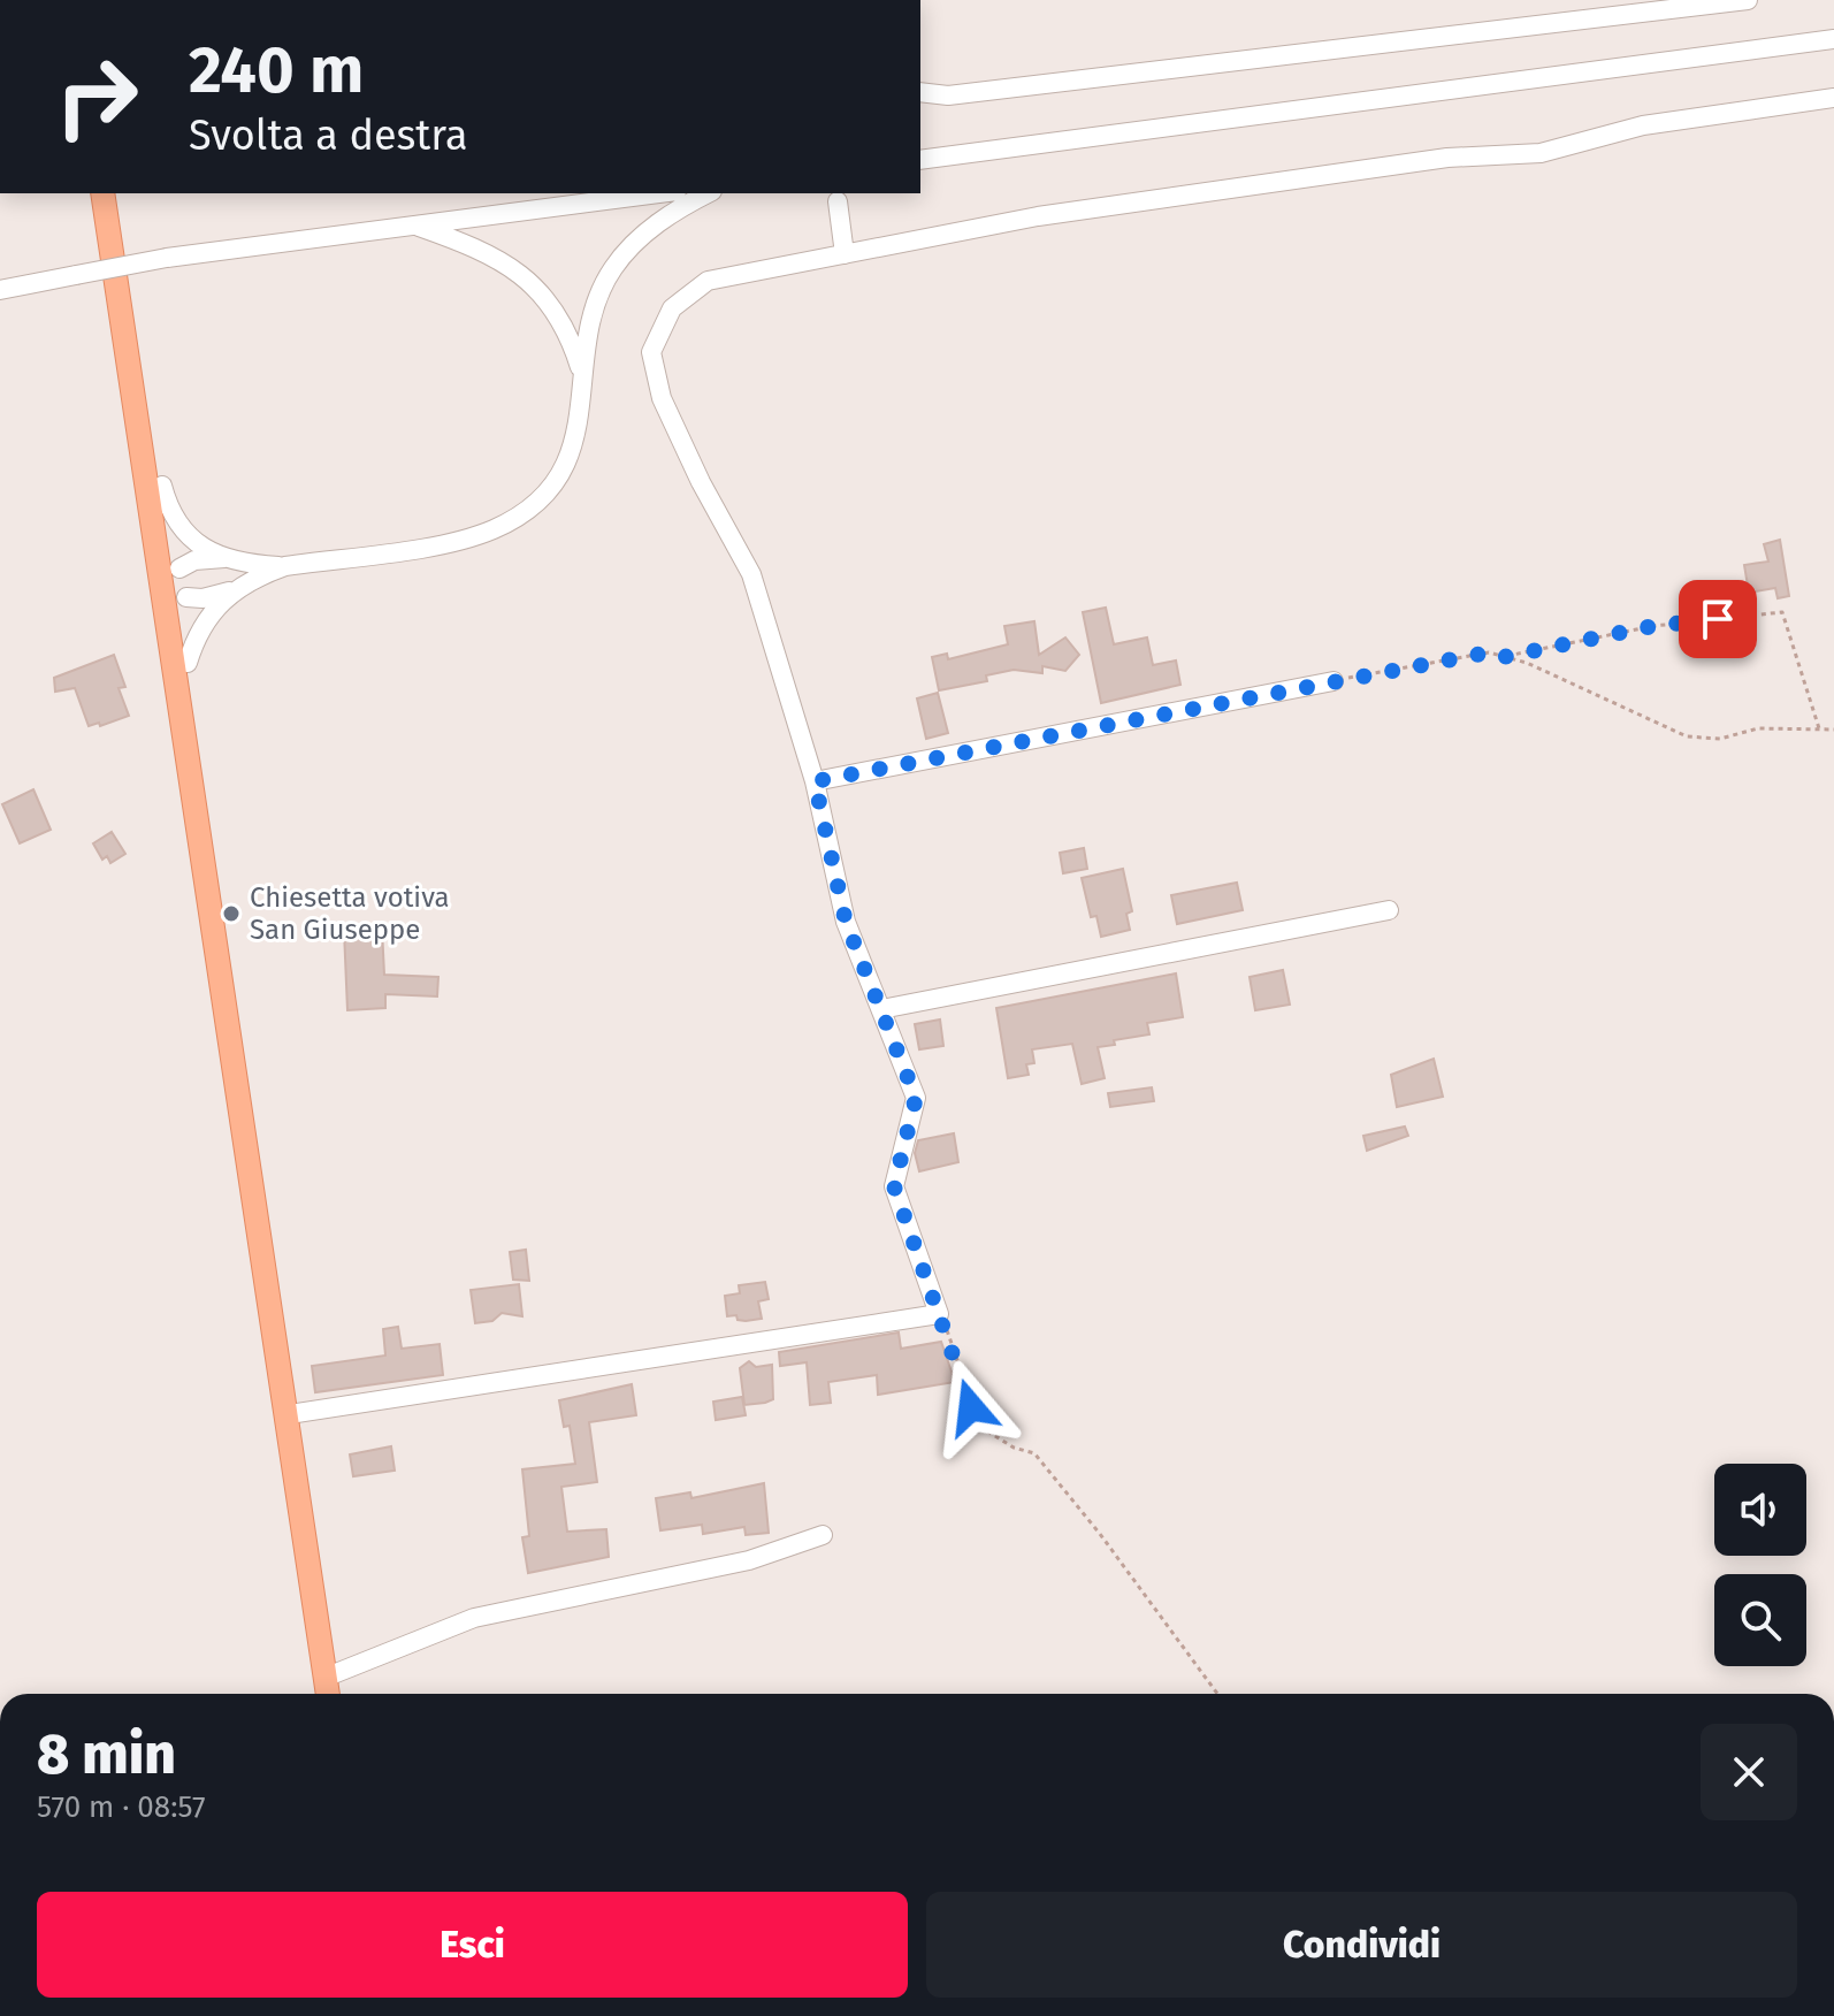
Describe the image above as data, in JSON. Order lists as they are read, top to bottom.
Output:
{
  "places": ["Chiesetta votiva San Giuseppe"],
  "page": {
    "turn": ["240 m", "Svolta a destra"],
    "heading": ["8 min", "570 m · 08:57"],
    "buttons": ["Esci", "Condividi"]
  }
}
